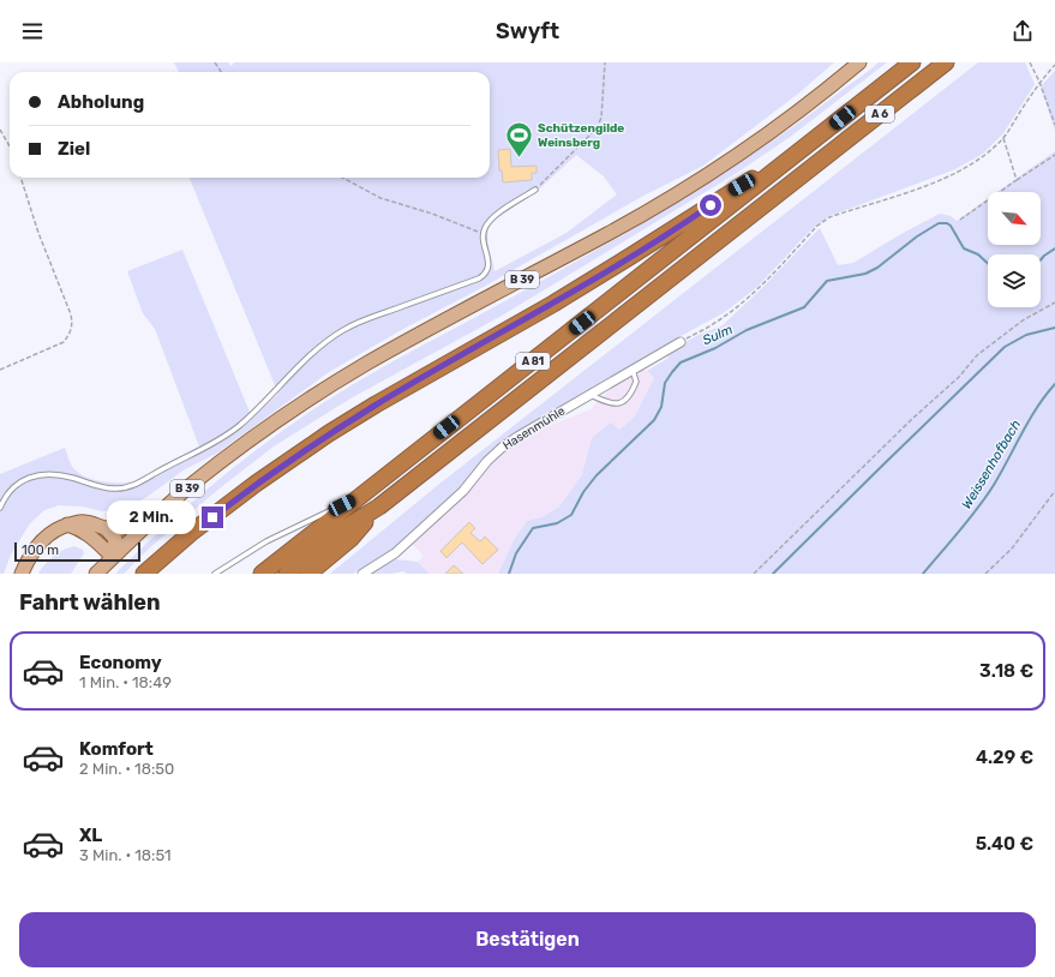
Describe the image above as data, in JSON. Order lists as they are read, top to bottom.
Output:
{
  "streets": {
    "highway": ["A 6", "A 81"],
    "main road": ["B 39"],
    "street": ["Hasenmühle"]
  },
  "crossings": [
    ["A 6", "A 81"]
  ],
  "water": ["Sulm", "Weissenhofbach"],
  "places": {
    "sports": ["Schützengilde Weinsberg"]
  },
  "scale_bar": "100 m",
  "north": "bottom right",
  "page": {
    "header": "Swyft",
    "banner": ["Abholung", "Ziel"],
    "bubble": "2 Min.",
    "scale": "100 m",
    "heading": "Fahrt wählen",
    "list": [
      {
        "name": "Economy",
        "note": "1 Min. · 18:49",
        "value": "3.18 €"
      },
      {
        "name": "Komfort",
        "note": "2 Min. · 18:50",
        "value": "4.29 €"
      },
      {
        "name": "XL",
        "note": "3 Min. · 18:51",
        "value": "5.40 €"
      }
    ],
    "buttons": "Bestätigen"
  }
}
